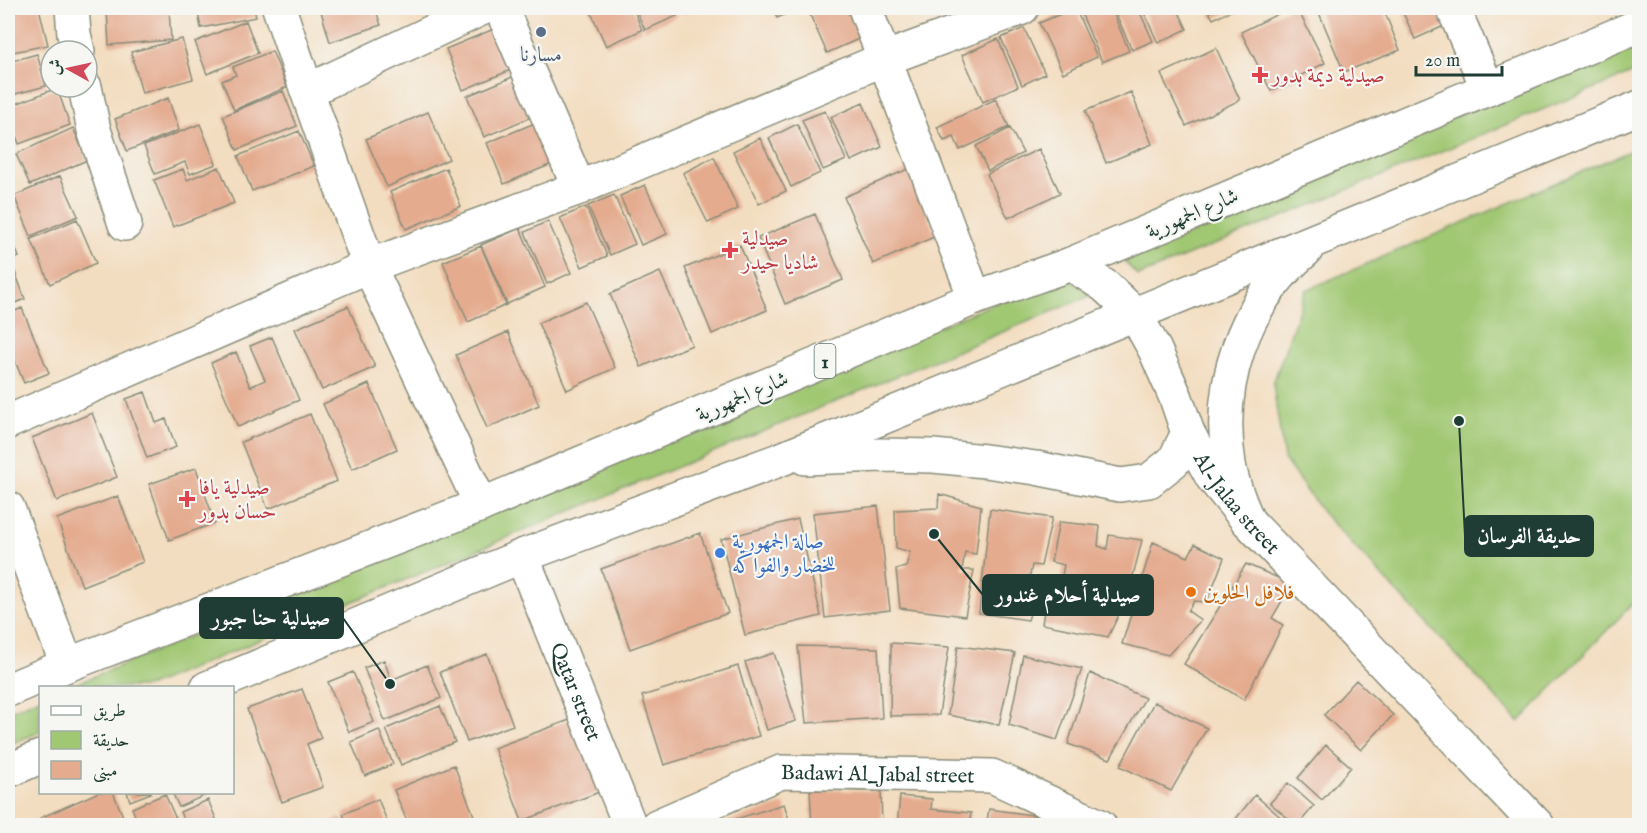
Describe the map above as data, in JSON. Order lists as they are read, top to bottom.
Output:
{
  "streets": {
    "street": [
      "شارع الجمهورية",
      "1",
      "Al-Jalaa street",
      "Qatar street",
      "Badawi Al_Jabal street"
    ]
  },
  "crossings": [
    ["شارع الجمهورية", "Al-Jalaa street"]
  ],
  "places": {
    "other": [
      "مسارنا",
      "حديقة الفرسان",
      "صيدلية أحلام غندور",
      "صالة الجمهورية للخضار والفواكه",
      "فلافل الحلوين",
      "صيدلية حنا جبور"
    ],
    "health": ["صيدلية ديمة بدور", "صيدلية شاديا حيدر", "صيدلية يافا حسان بدور"]
  },
  "legend": ["طريق", "حديقة", "مبنى"],
  "scale_bar": "20 m",
  "north": "left"
}
